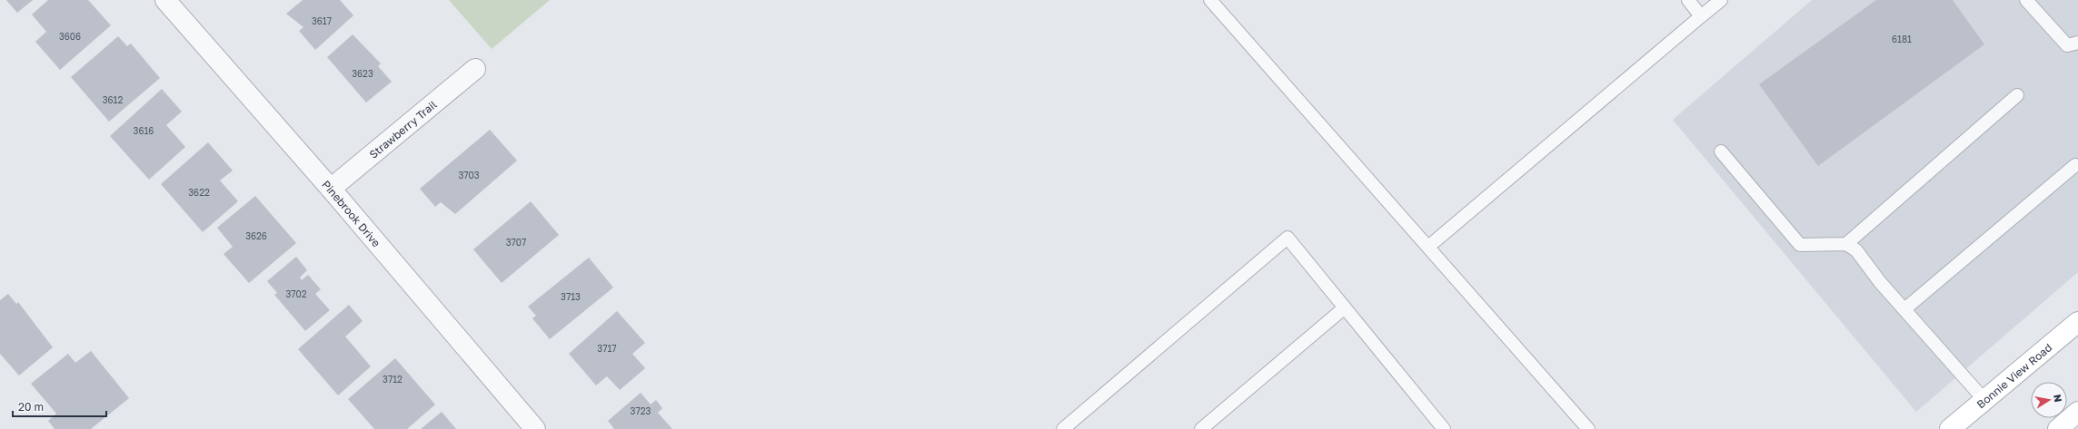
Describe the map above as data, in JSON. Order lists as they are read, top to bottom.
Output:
{
  "streets": {
    "main road": ["Bonnie View Road"],
    "street": ["Strawberry Trail", "Pinebrook Drive"]
  },
  "crossings": [
    ["Strawberry Trail", "Pinebrook Drive"]
  ],
  "house_numbers": [
    "3617",
    "3606",
    "6181",
    "3623",
    "3612",
    "3616",
    "3703",
    "3622",
    "3626",
    "3707",
    "3702",
    "3713",
    "3717",
    "3712",
    "3723"
  ],
  "scale_bar": "20 m",
  "north": "right"
}
